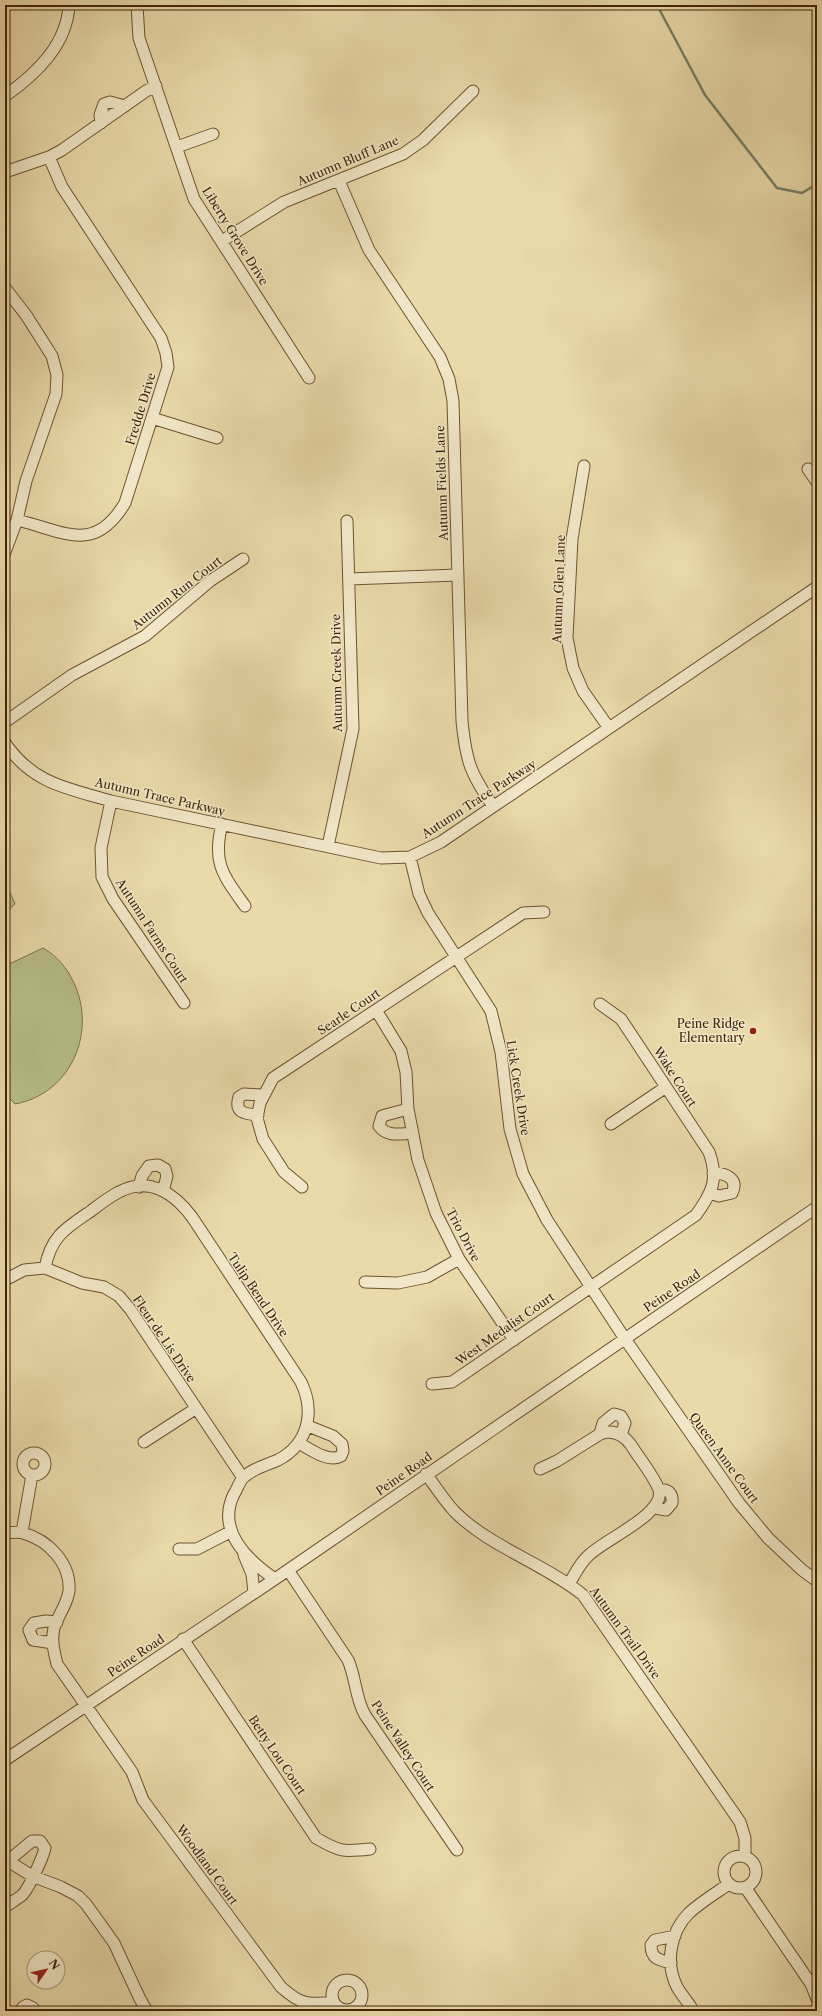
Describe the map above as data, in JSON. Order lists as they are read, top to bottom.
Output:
{
  "streets": {
    "street": [
      "Autumn Bluff Lane",
      "Liberty Grove Drive",
      "Fredde Drive",
      "Autumn Fields Lane",
      "Autumn Glen Lane",
      "Autumn Run Court",
      "Autumn Creek Drive",
      "Autumn Trace Parkway",
      "Autumn Farms Court",
      "Searle Court",
      "Wake Court",
      "Lick Creek Drive",
      "Trio Drive",
      "Peine Road",
      "Tulip Bend Drive",
      "West Medalist Court",
      "Fleur de Lis Drive",
      "Queen Anne Court",
      "Autumn Trail Drive",
      "Peine Valley Court",
      "Betty Lou Court",
      "Woodland Court"
    ]
  },
  "crossings": [
    ["Autumn Bluff Lane", "Liberty Grove Drive"],
    ["Autumn Bluff Lane", "Autumn Fields Lane"],
    ["Autumn Fields Lane", "Autumn Trace Parkway"],
    ["Autumn Glen Lane", "Autumn Trace Parkway"],
    ["Autumn Creek Drive", "Autumn Trace Parkway"],
    ["Autumn Trace Parkway", "Autumn Farms Court"],
    ["Autumn Trace Parkway", "Lick Creek Drive"],
    ["Searle Court", "Lick Creek Drive"],
    ["Searle Court", "Trio Drive"],
    ["Wake Court", "Lick Creek Drive"],
    ["Wake Court", "West Medalist Court"],
    ["Lick Creek Drive", "Peine Road"],
    ["Lick Creek Drive", "West Medalist Court"],
    ["Lick Creek Drive", "Queen Anne Court"],
    ["Trio Drive", "West Medalist Court"],
    ["Peine Road", "Queen Anne Court"],
    ["Peine Road", "Autumn Trail Drive"],
    ["Peine Road", "Peine Valley Court"],
    ["Peine Road", "Betty Lou Court"],
    ["Peine Road", "Woodland Court"],
    ["Tulip Bend Drive", "Fleur de Lis Drive"]
  ],
  "places": ["Peine Ridge Elementary"],
  "north": "top right"
}
